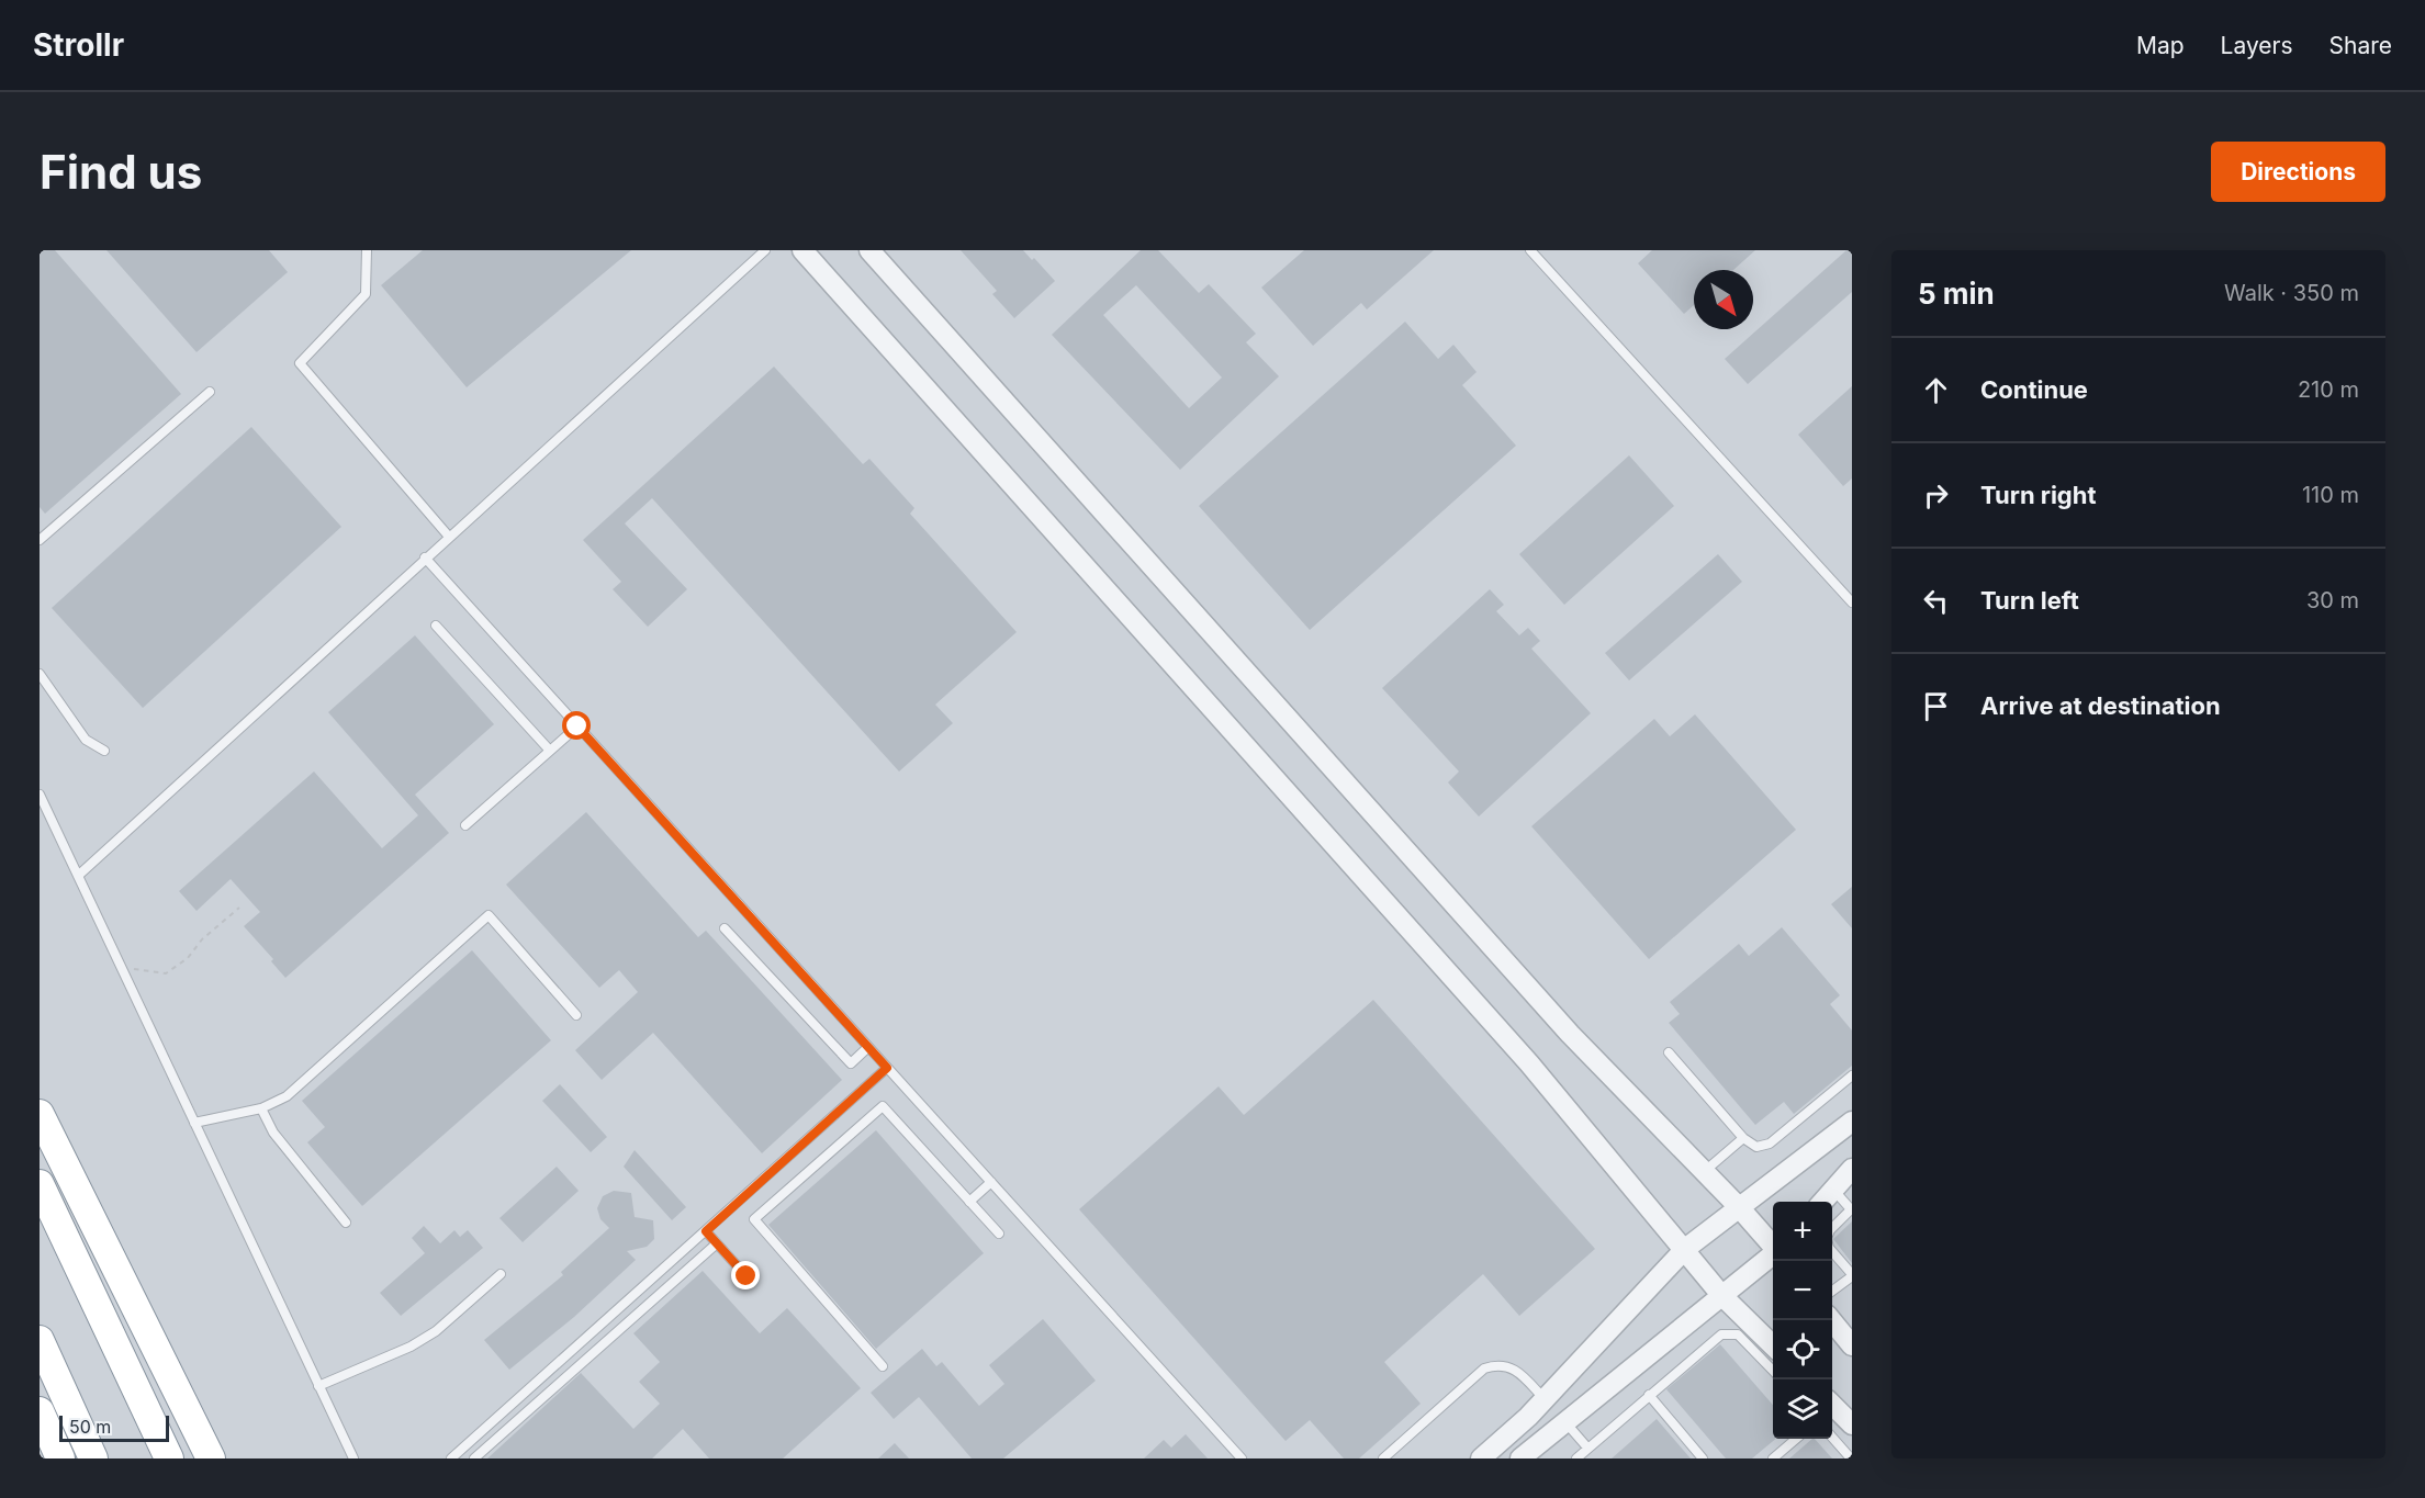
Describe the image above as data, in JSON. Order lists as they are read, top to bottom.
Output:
{
  "scale_bar": "50 m",
  "north": "bottom right",
  "page": {
    "header": "Strollr",
    "nav": ["Map", "Layers", "Share"],
    "buttons": "Directions",
    "title": "Find us",
    "heading": ["5 min", "Walk · 350 m"],
    "list": [
      ["Continue", "210 m"],
      ["Turn right", "110 m"],
      ["Turn left", "30 m"],
      "Arrive at destination"
    ],
    "map_buttons": ["+", "−"],
    "scale": "50 m"
  }
}
